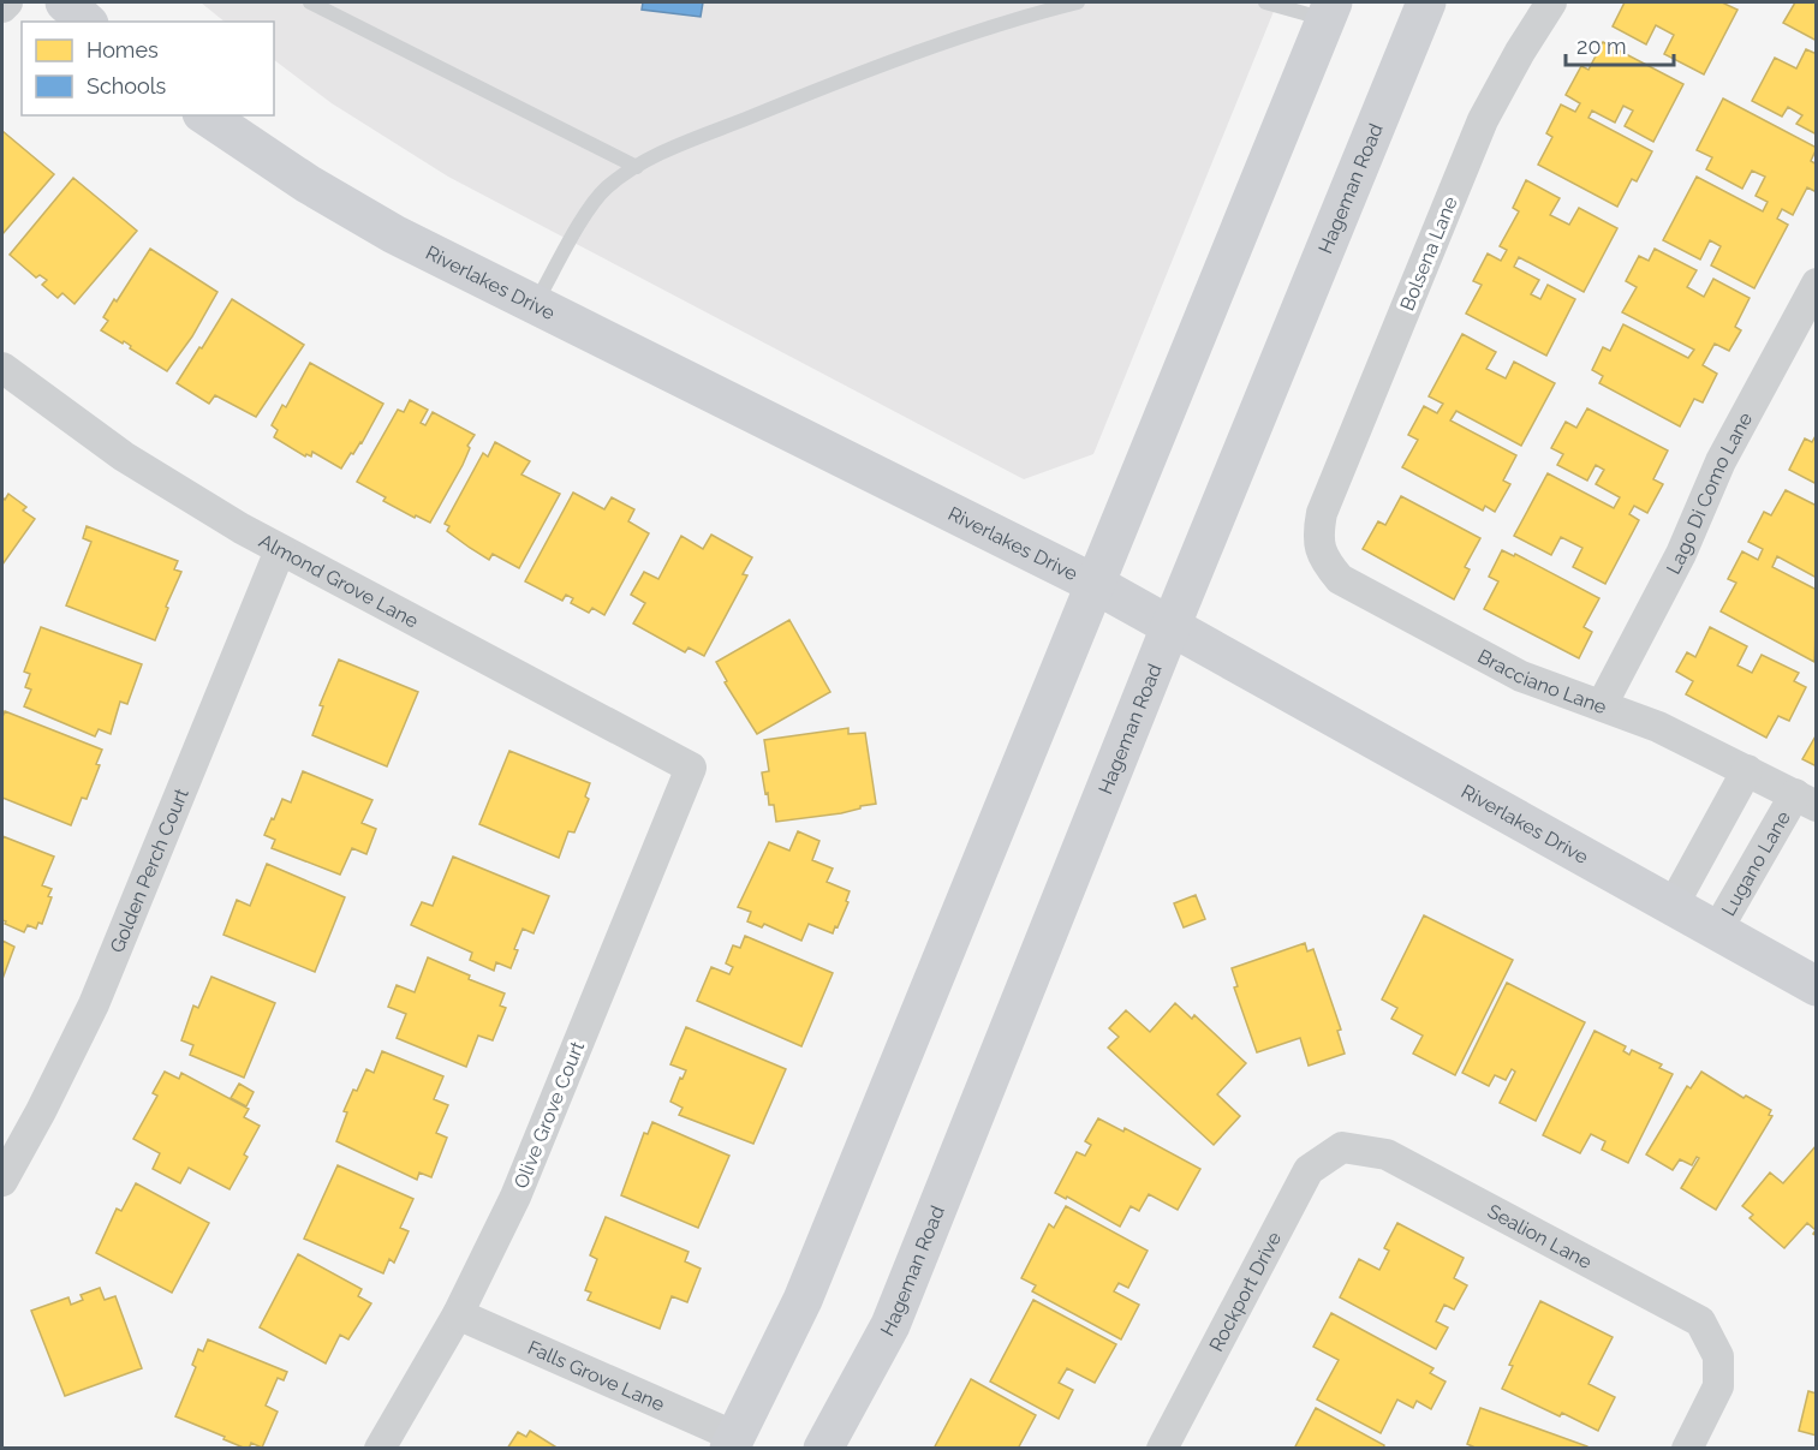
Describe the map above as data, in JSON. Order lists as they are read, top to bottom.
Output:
{
  "streets": {
    "main road": ["Hageman Road", "Riverlakes Drive"],
    "street": [
      "Bolsena Lane",
      "Lago Di Como Lane",
      "Almond Grove Lane",
      "Bracciano Lane",
      "Lugano Lane",
      "Golden Perch Court",
      "Olive Grove Court",
      "Sealion Lane",
      "Rockport Drive",
      "Falls Grove Lane"
    ]
  },
  "crossings": [
    ["Hageman Road", "Riverlakes Drive"],
    ["Bolsena Lane", "Bracciano Lane"],
    ["Riverlakes Drive", "Lugano Lane"],
    ["Lago Di Como Lane", "Bracciano Lane"],
    ["Almond Grove Lane", "Golden Perch Court"],
    ["Almond Grove Lane", "Olive Grove Court"],
    ["Bracciano Lane", "Lugano Lane"],
    ["Olive Grove Court", "Falls Grove Lane"],
    ["Sealion Lane", "Rockport Drive"]
  ],
  "legend": ["Homes", "Schools"],
  "scale_bar": "20 m"
}
